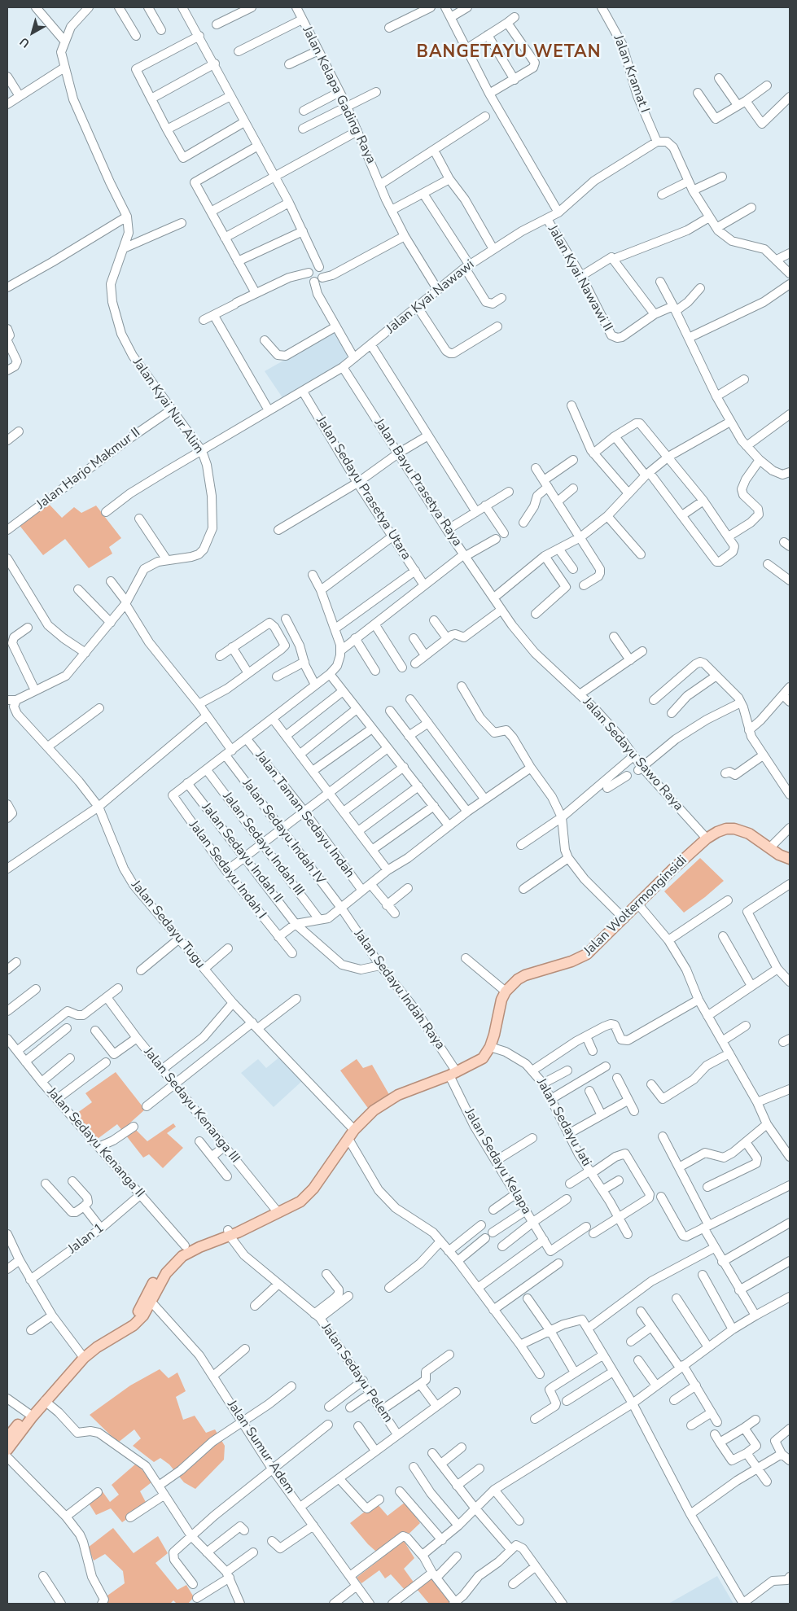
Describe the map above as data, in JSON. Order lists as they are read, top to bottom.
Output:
{
  "streets": {
    "main road": ["Jalan Woltermonginsidi"],
    "street": [
      "Jalan Kramat I",
      "Jalan Kelapa Gading Raya",
      "Jalan Kyai Nawawi II",
      "Jalan Kyai Nawawi",
      "Jalan Kyai Nur Alim",
      "Jalan Harjo Makmur II",
      "Jalan Bayu Prasetya Raya",
      "Jalan Sedayu Prasetya Utara",
      "Jalan Sedayu Sawo Raya",
      "Jalan Taman Sedayu Indah",
      "Jalan Sedayu Indah IV",
      "Jalan Sedayu Indah III",
      "Jalan Sedayu Indah II",
      "Jalan Sedayu Indah I",
      "Jalan Sedayu Tugu",
      "Jalan Sedayu Indah Raya",
      "Jalan Sedayu Kenanga III",
      "Jalan Sedayu Jati",
      "Jalan Sedayu Kenanga II",
      "Jalan Sedayu Kelapa",
      "Jalan 1",
      "Jalan Sedayu Pelem",
      "Jalan Sumur Adem"
    ]
  },
  "crossings": [
    ["Jalan Kramat I", "Jalan Kyai Nawawi"],
    ["Jalan Kelapa Gading Raya", "Jalan Kyai Nawawi"],
    ["Jalan Kyai Nawawi II", "Jalan Kyai Nawawi"],
    ["Jalan Kyai Nawawi", "Jalan Kyai Nur Alim"],
    ["Jalan Kyai Nawawi", "Jalan Bayu Prasetya Raya"],
    ["Jalan Kyai Nawawi", "Jalan Sedayu Prasetya Utara"],
    ["Jalan Kyai Nur Alim", "Jalan Harjo Makmur II"],
    ["Jalan Kyai Nur Alim", "Jalan Sedayu Indah IV"],
    ["Jalan Kyai Nur Alim", "Jalan Sedayu Tugu"],
    ["Jalan Bayu Prasetya Raya", "Jalan Sedayu Sawo Raya"],
    ["Jalan Sedayu Sawo Raya", "Jalan Woltermonginsidi"],
    ["Jalan Sedayu Indah IV", "Jalan Sedayu Indah Raya"],
    ["Jalan Sedayu Indah II", "Jalan Sedayu Indah I"],
    ["Jalan Sedayu Indah II", "Jalan Sedayu Indah Raya"],
    ["Jalan Woltermonginsidi", "Jalan Sedayu Tugu"],
    ["Jalan Woltermonginsidi", "Jalan Sedayu Indah Raya"],
    ["Jalan Woltermonginsidi", "Jalan Sedayu Kenanga III"],
    ["Jalan Woltermonginsidi", "Jalan Sedayu Jati"],
    ["Jalan Woltermonginsidi", "Jalan Sedayu Kenanga II"],
    ["Jalan Woltermonginsidi", "Jalan Sedayu Kelapa"],
    ["Jalan Woltermonginsidi", "Jalan Sedayu Pelem"],
    ["Jalan Woltermonginsidi", "Jalan Sumur Adem"],
    ["Jalan Sedayu Indah Raya", "Jalan Sedayu Kelapa"],
    ["Jalan Sedayu Kenanga II", "Jalan 1"]
  ],
  "districts": ["BANGETAYU WETAN"],
  "north": "bottom left"
}
